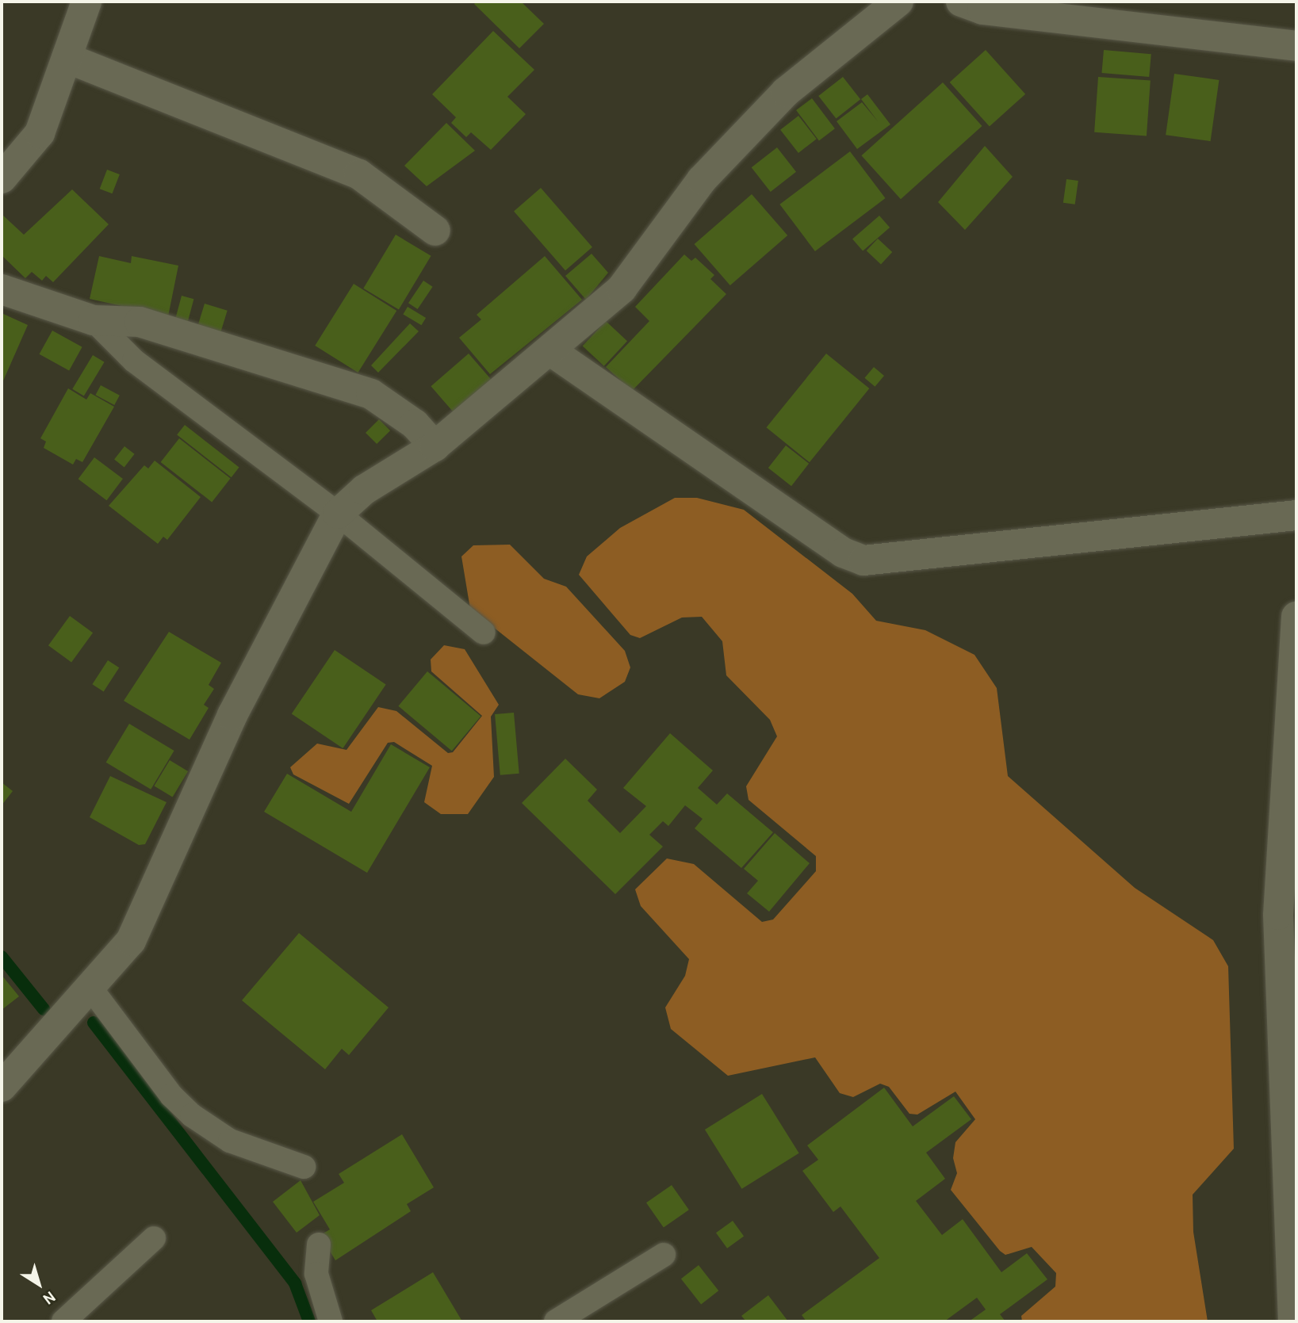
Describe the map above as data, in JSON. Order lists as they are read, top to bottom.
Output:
{
  "north": "bottom right"
}
